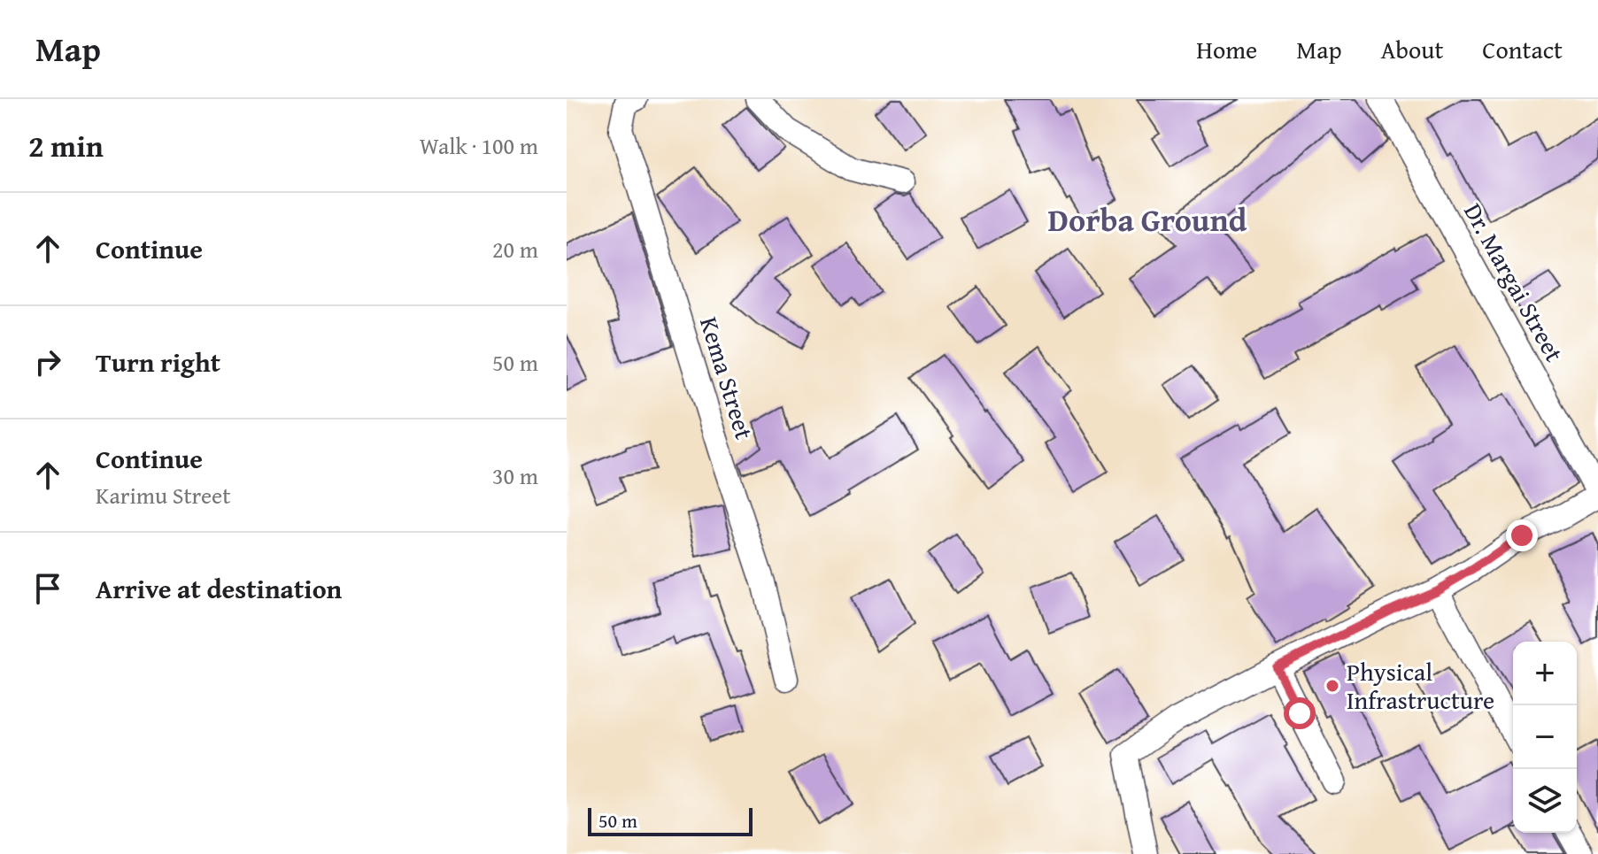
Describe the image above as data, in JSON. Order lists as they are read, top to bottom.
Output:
{
  "streets": {
    "street": ["Dr. Margai Street", "Kema Street"]
  },
  "districts": ["Dorba Ground"],
  "places": ["Physical Infrastructure"],
  "scale_bar": "50 m",
  "page": {
    "header": "Map",
    "nav": [
      "Home",
      "Map",
      "About",
      "Contact"
    ],
    "heading": ["2 min", "Walk · 100 m"],
    "list": [
      ["Continue", "20 m"],
      ["Turn right", "50 m"],
      ["Continue", "Karimu Street", "30 m"],
      "Arrive at destination"
    ],
    "map_buttons": ["+", "−"],
    "scale": "50 m"
  }
}
